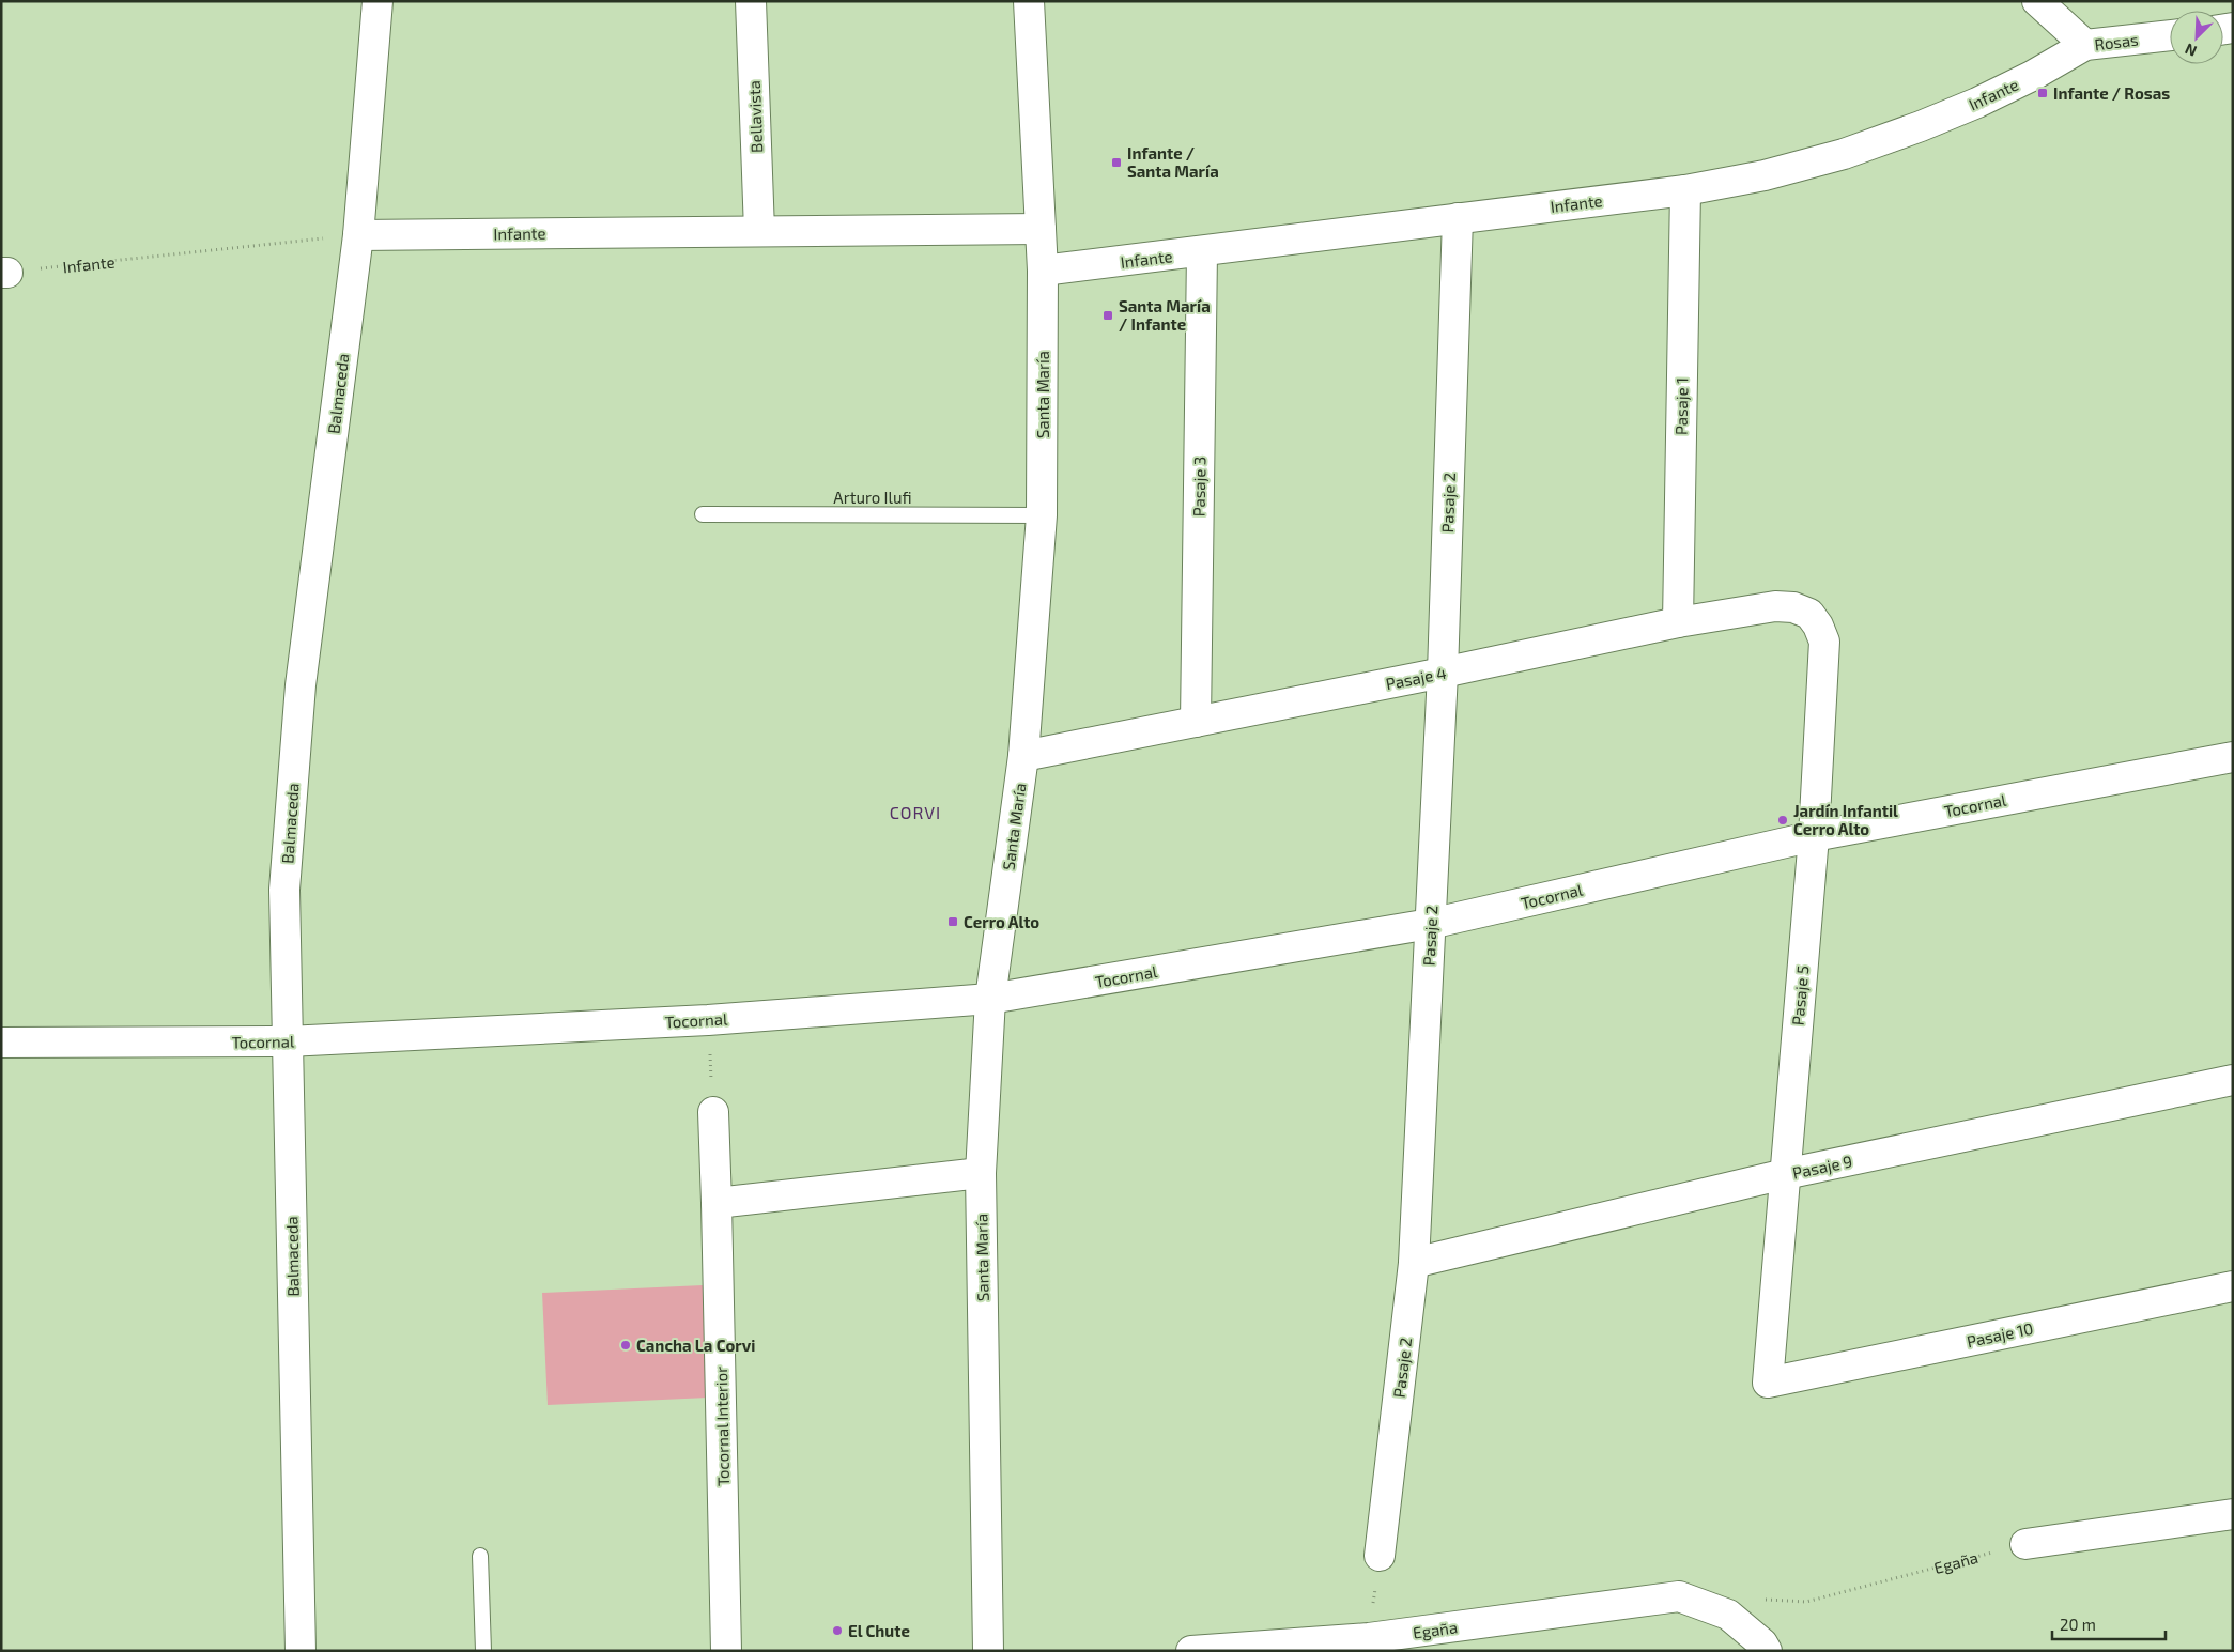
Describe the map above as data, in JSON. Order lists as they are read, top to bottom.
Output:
{
  "streets": {
    "street": [
      "Rosas",
      "Infante",
      "Bellavista",
      "Balmaceda",
      "Santa María",
      "Pasaje 1",
      "Pasaje 3",
      "Pasaje 2",
      "Pasaje 4",
      "Tocornal",
      "Pasaje 5",
      "Pasaje 9",
      "Pasaje 10",
      "Tocornal Interior",
      "Egaña"
    ],
    "lane": ["Arturo Ilufi"]
  },
  "crossings": [
    ["Rosas", "Infante"],
    ["Infante", "Bellavista"],
    ["Infante", "Balmaceda"],
    ["Infante", "Santa María"],
    ["Infante", "Pasaje 1"],
    ["Infante", "Pasaje 3"],
    ["Infante", "Pasaje 2"],
    ["Balmaceda", "Tocornal"],
    ["Santa María", "Arturo Ilufi"],
    ["Santa María", "Pasaje 4"],
    ["Santa María", "Tocornal"],
    ["Pasaje 1", "Pasaje 4"],
    ["Pasaje 3", "Pasaje 4"],
    ["Pasaje 2", "Pasaje 4"],
    ["Pasaje 2", "Tocornal"],
    ["Pasaje 2", "Pasaje 9"],
    ["Pasaje 4", "Pasaje 5"],
    ["Tocornal", "Pasaje 5"],
    ["Pasaje 5", "Pasaje 9"],
    ["Pasaje 5", "Pasaje 10"]
  ],
  "districts": ["CORVI"],
  "places": {
    "transit": [
      "Infante / Rosas",
      "Infante / Santa María",
      "Santa María / Infante",
      "Cerro Alto"
    ],
    "other": ["Jardín Infantil Cerro Alto", "Cancha La Corvi", "El Chute"]
  },
  "scale_bar": "20 m",
  "north": "bottom left"
}
